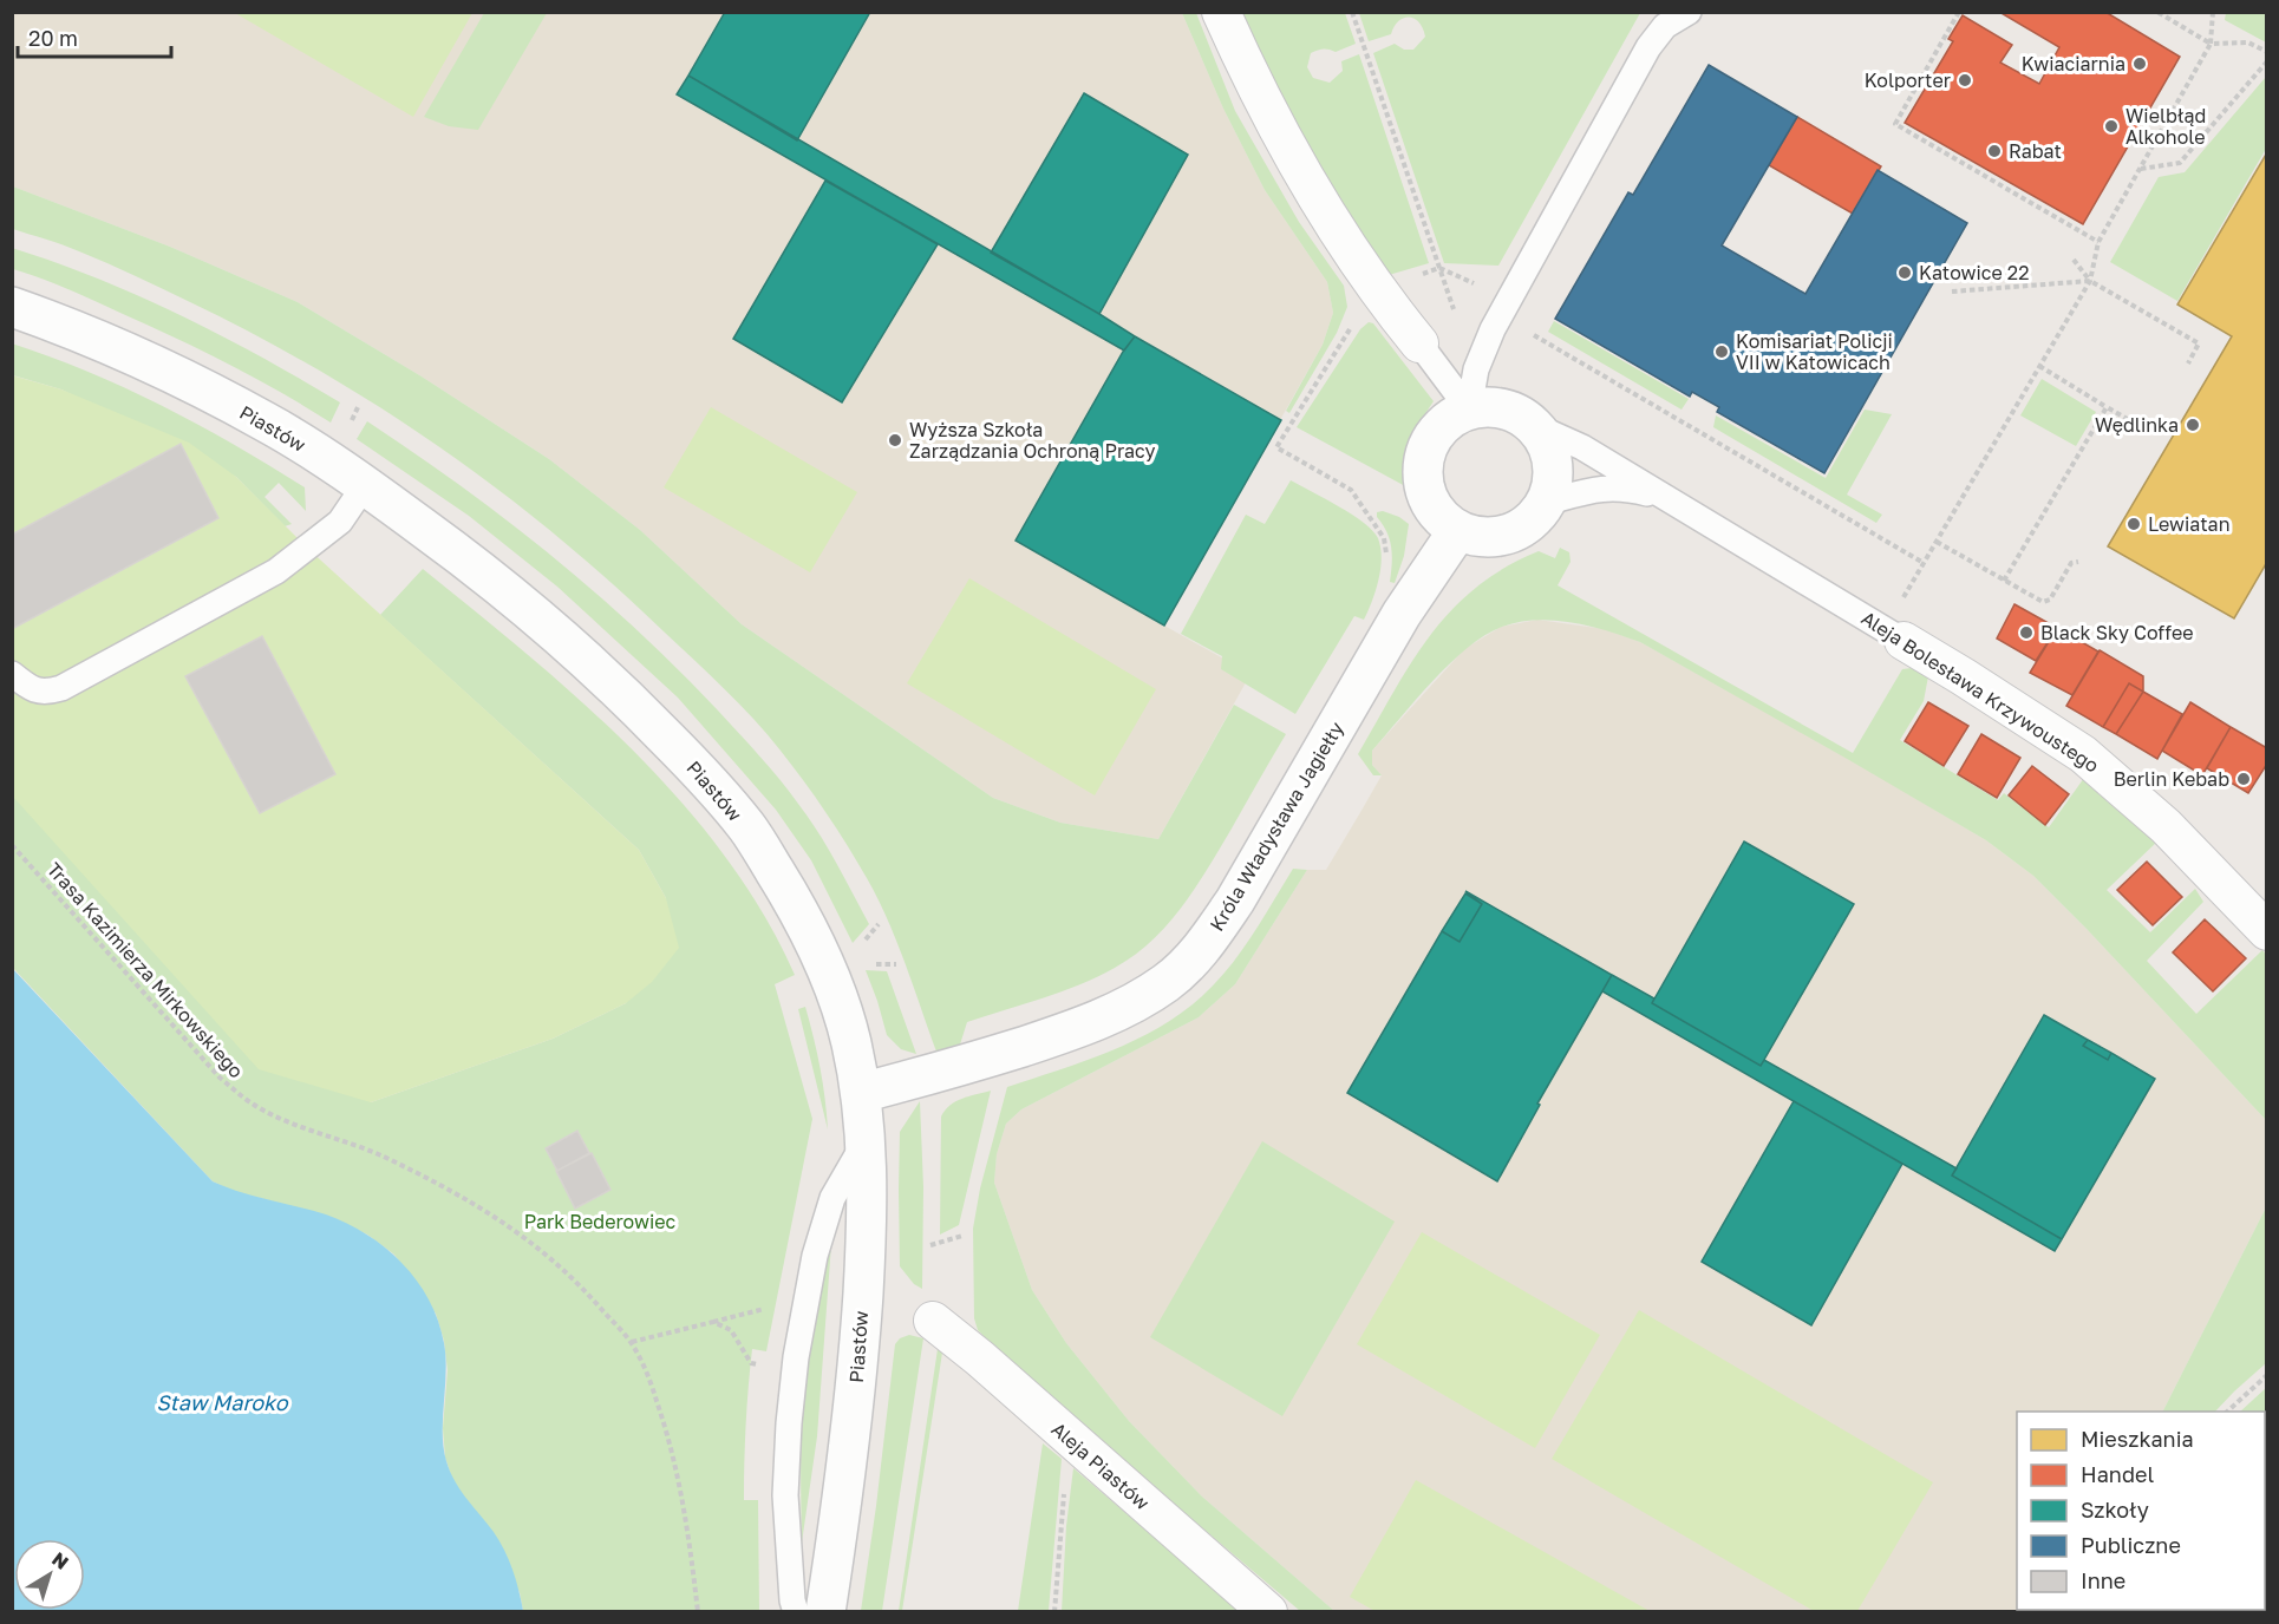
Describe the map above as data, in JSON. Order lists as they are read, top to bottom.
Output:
{
  "streets": {
    "street": [
      "Piastów",
      "Aleja Bolesława Krzywoustego",
      "Króla Władysława Jagiełły",
      "Aleja Piastów"
    ],
    "path": ["Trasa Kazimierza Mirkowskiego"]
  },
  "crossings": [
    ["Piastów", "Króla Władysława Jagiełły"],
    ["Aleja Bolesława Krzywoustego", "Króla Władysława Jagiełły"]
  ],
  "water": ["Staw Maroko"],
  "parks": ["Park Bederowiec"],
  "places": [
    "Kwiaciarnia",
    "Kolporter",
    "Wielbłąd Alkohole",
    "Rabat",
    "Katowice 22",
    "Komisariat Policji VII w Katowicach",
    "Wędlinka",
    "Wyższa Szkoła Zarządzania Ochroną Pracy",
    "Lewiatan",
    "Black Sky Coffee",
    "Berlin Kebab"
  ],
  "legend": [
    "Mieszkania",
    "Handel",
    "Szkoły",
    "Publiczne",
    "Inne"
  ],
  "scale_bar": "20 m",
  "north": "top right"
}
